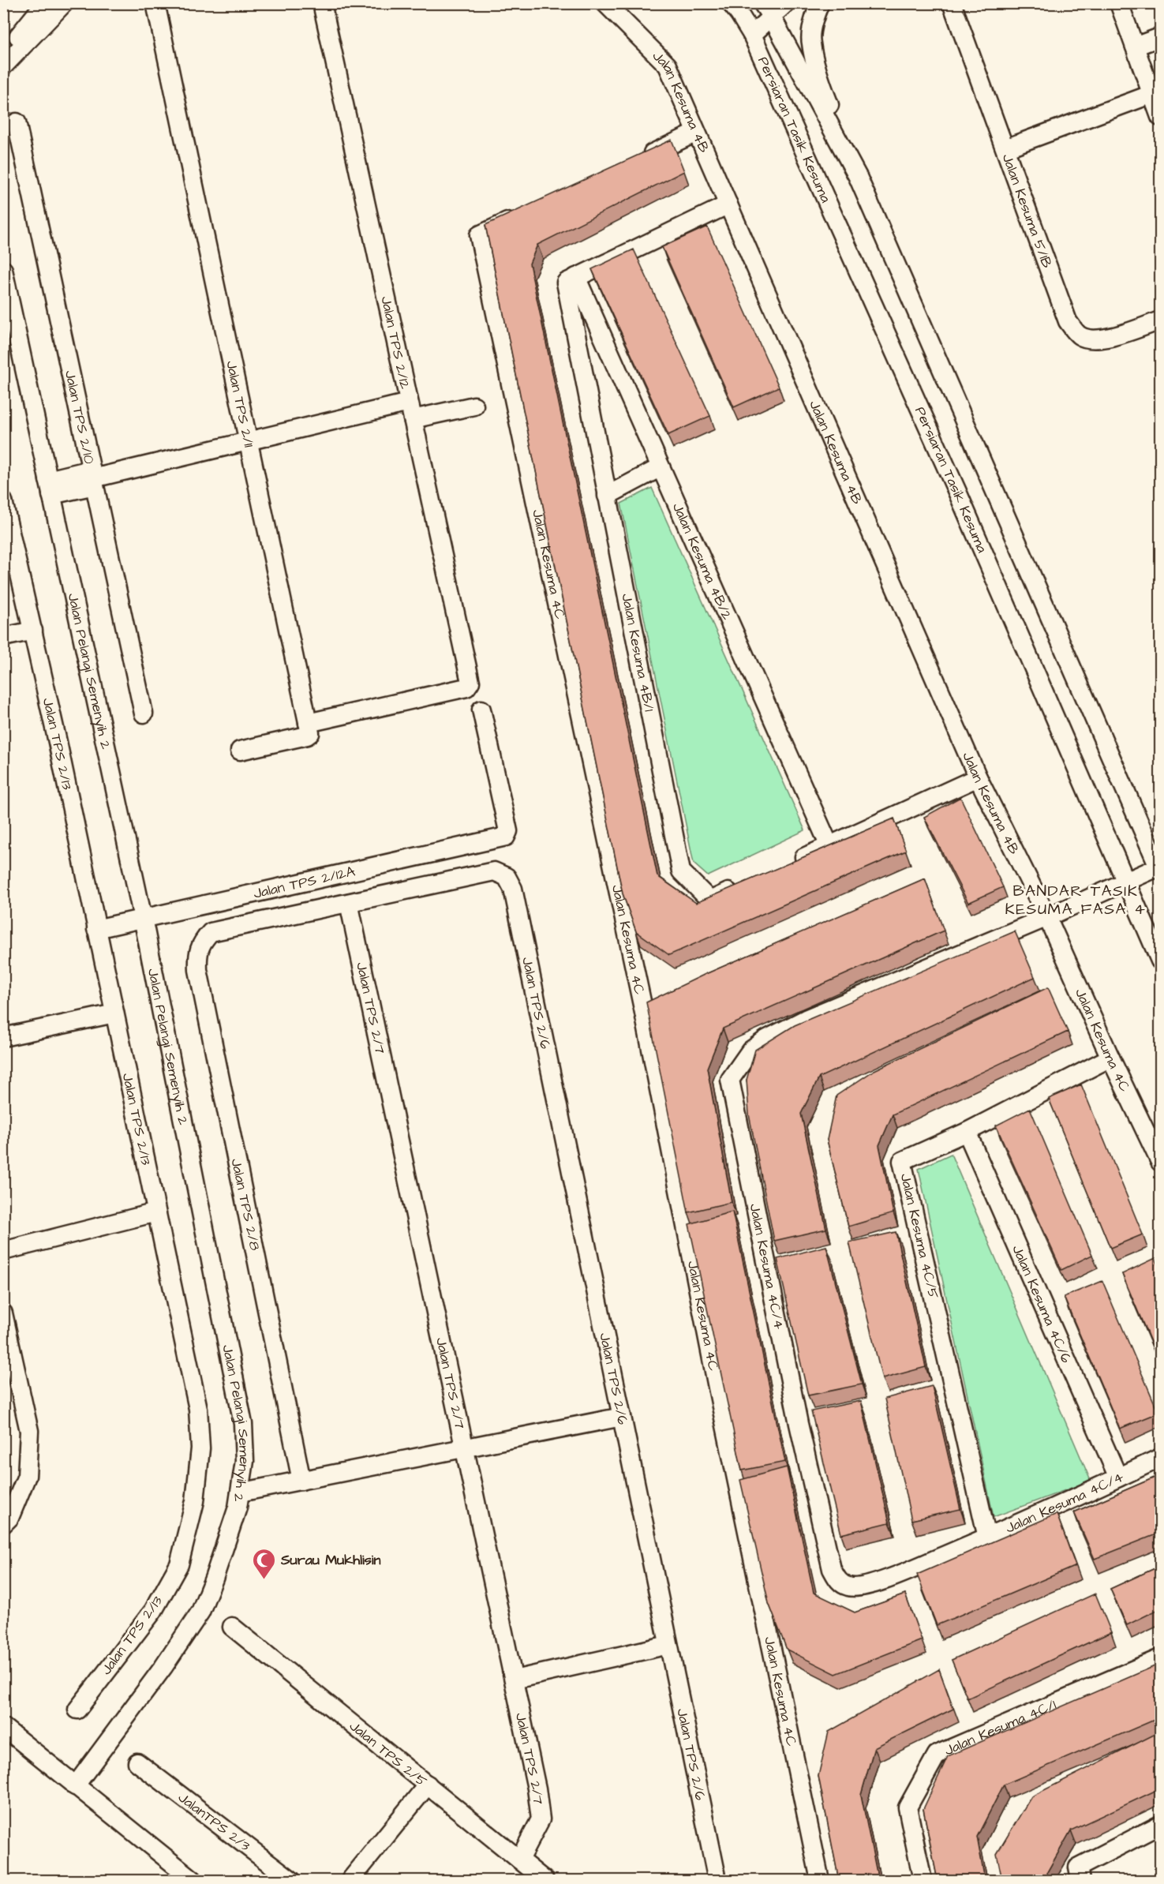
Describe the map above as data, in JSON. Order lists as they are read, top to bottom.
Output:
{
  "streets": {
    "street": [
      "Jalan Kesuma 4B",
      "Persiaran Tasik Kesuma",
      "Jalan Kesuma 5/1B",
      "Jalan TPS 2/12",
      "Jalan TPS 2/11",
      "Jalan TPS 2/10",
      "Jalan Kesuma 4B/2",
      "Jalan Kesuma 4C",
      "Jalan Kesuma 4B/1",
      "Jalan Pelangi Semenyih 2",
      "Jalan TPS 2/13",
      "Jalan TPS 2/12A",
      "Jalan TPS 2/6",
      "Jalan TPS 2/7",
      "Jalan TPS 2/8",
      "Jalan Kesuma 4C/5",
      "Jalan Kesuma 4C/4",
      "Jalan Kesuma 4C/6",
      "Jalan Kesuma 4C/1",
      "Jalan TPS 2/5",
      "JalanTPS 2/3"
    ]
  },
  "crossings": [
    ["Jalan Kesuma 4B", "Jalan Kesuma 4C"],
    ["Jalan Kesuma 4B", "Jalan Kesuma 4C/4"],
    ["Persiaran Tasik Kesuma", "Jalan Kesuma 4C/4"],
    ["Jalan TPS 2/12", "Jalan TPS 2/11"],
    ["Jalan Kesuma 4B/2", "Jalan Kesuma 4B/1"],
    ["Jalan Kesuma 4C", "Jalan Kesuma 4C/5"],
    ["Jalan Kesuma 4C", "Jalan Kesuma 4C/4"],
    ["Jalan Pelangi Semenyih 2", "Jalan TPS 2/12A"],
    ["Jalan TPS 2/13", "Jalan TPS 2/12A"],
    ["Jalan TPS 2/6", "Jalan TPS 2/7"],
    ["Jalan TPS 2/6", "Jalan TPS 2/8"],
    ["Jalan TPS 2/7", "Jalan TPS 2/8"],
    ["Jalan TPS 2/7", "Jalan TPS 2/5"],
    ["Jalan Kesuma 4C/5", "Jalan Kesuma 4C/4"],
    ["Jalan Kesuma 4C/5", "Jalan Kesuma 4C/6"],
    ["Jalan Kesuma 4C/4", "Jalan Kesuma 4C/6"]
  ],
  "districts": ["BANDAR TASIK KESUMA FASA 4"],
  "places": {
    "mosque": ["Surau Mukhlisin"]
  }
}
